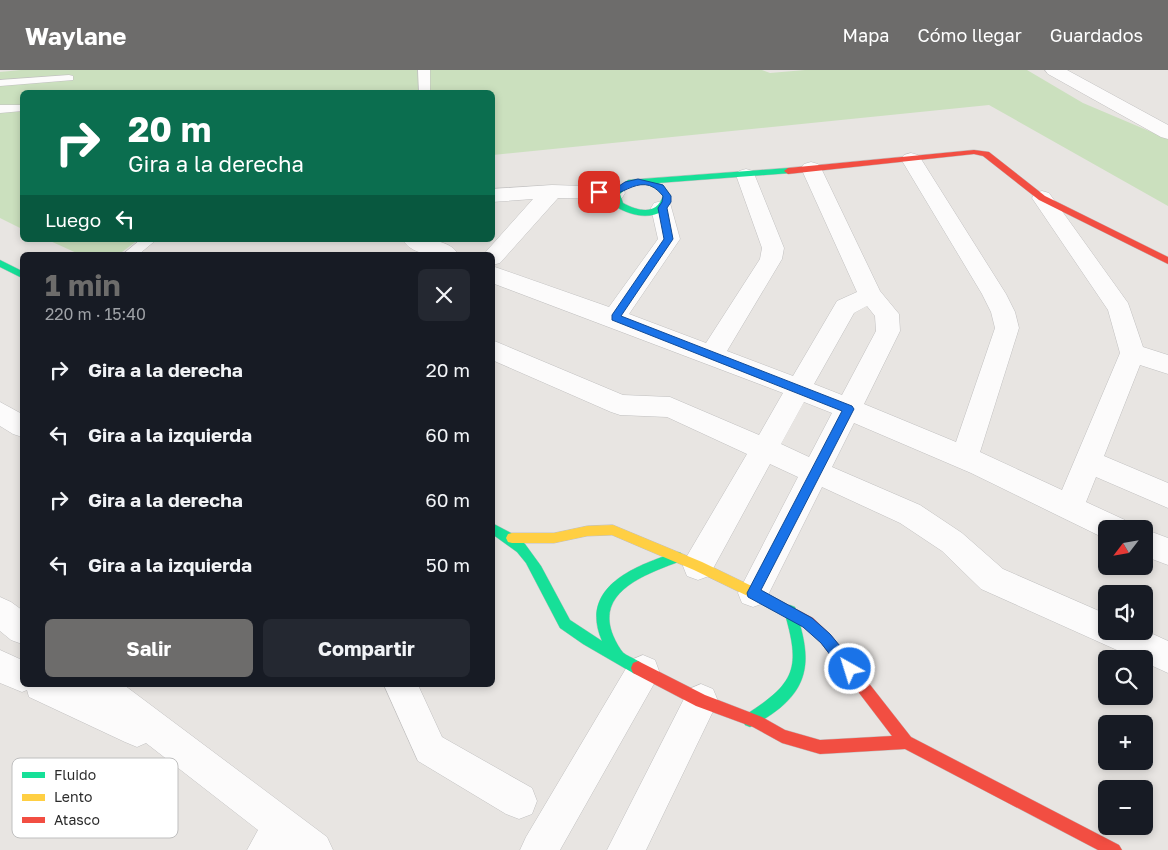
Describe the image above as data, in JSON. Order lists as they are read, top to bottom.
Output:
{
  "legend": ["Fluido", "Lento", "Atasco"],
  "north": "bottom left",
  "page": {
    "header": "Waylane",
    "nav": ["Mapa", "Cómo llegar", "Guardados"],
    "turn": ["20 m", "Gira a la derecha"],
    "then": "Luego",
    "heading": ["1 min", "220 m · 15:40"],
    "list": [
      {
        "name": "Gira a la derecha",
        "value": "20 m"
      },
      {
        "name": "Gira a la izquierda",
        "value": "60 m"
      },
      {
        "name": "Gira a la derecha",
        "value": "60 m"
      },
      {
        "name": "Gira a la izquierda",
        "value": "50 m"
      }
    ],
    "map_buttons": ["+", "−"],
    "buttons": ["Salir", "Compartir"]
  }
}
